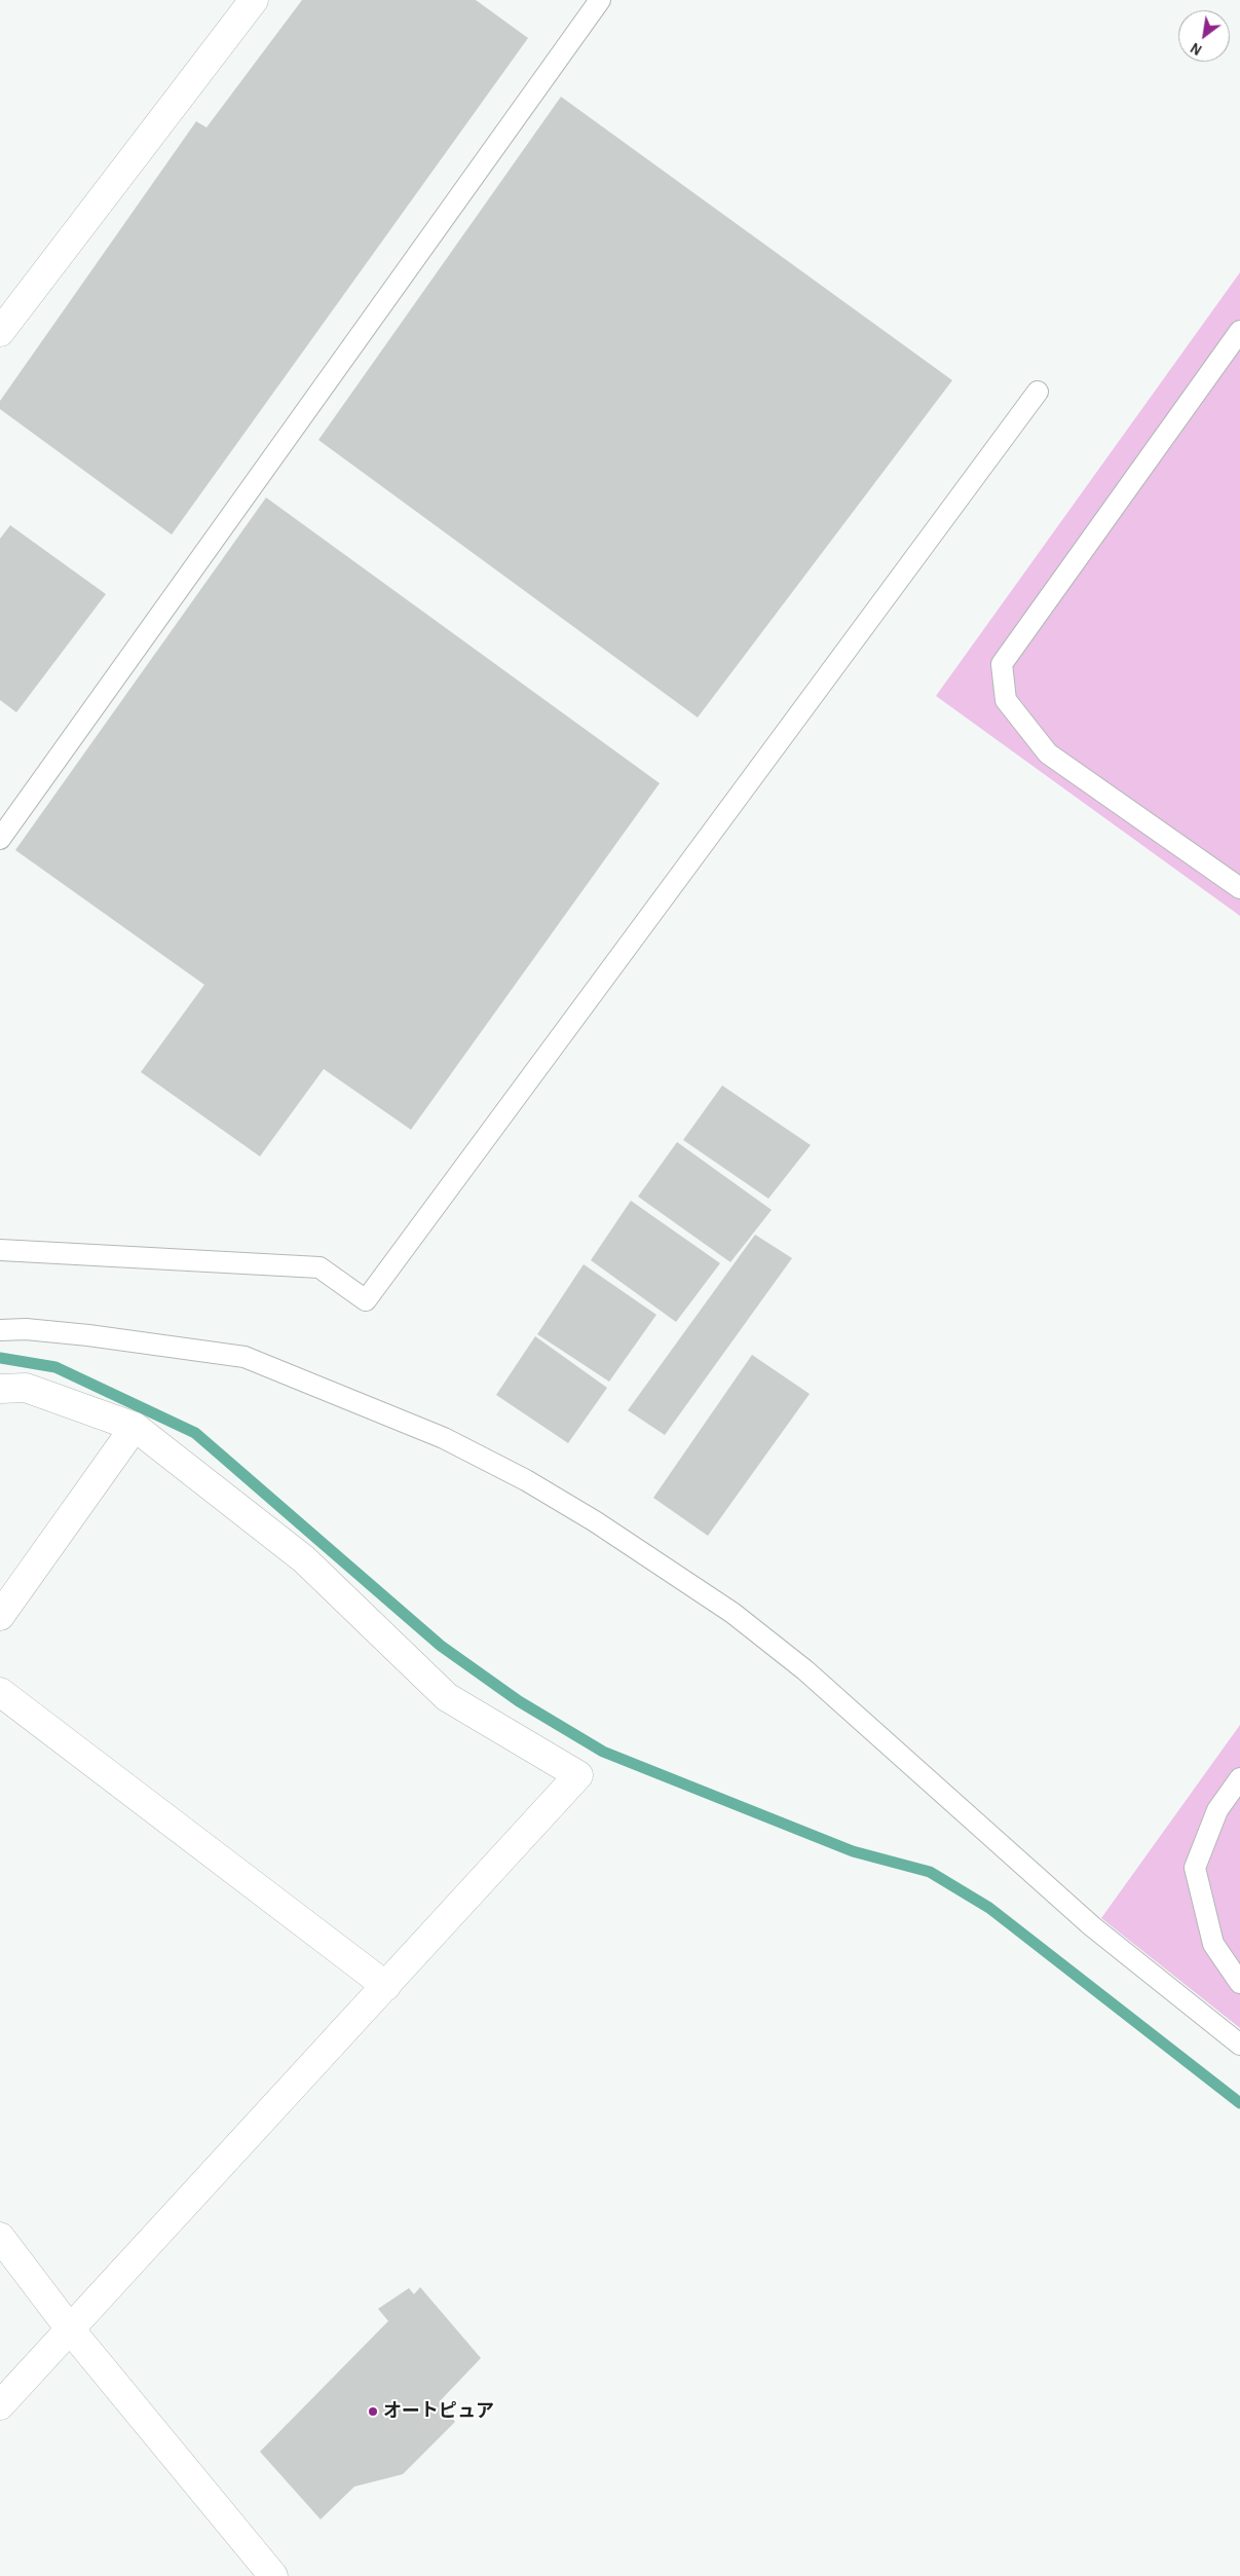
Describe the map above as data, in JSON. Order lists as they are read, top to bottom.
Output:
{
  "places": ["オートピュア"],
  "north": "bottom left"
}
